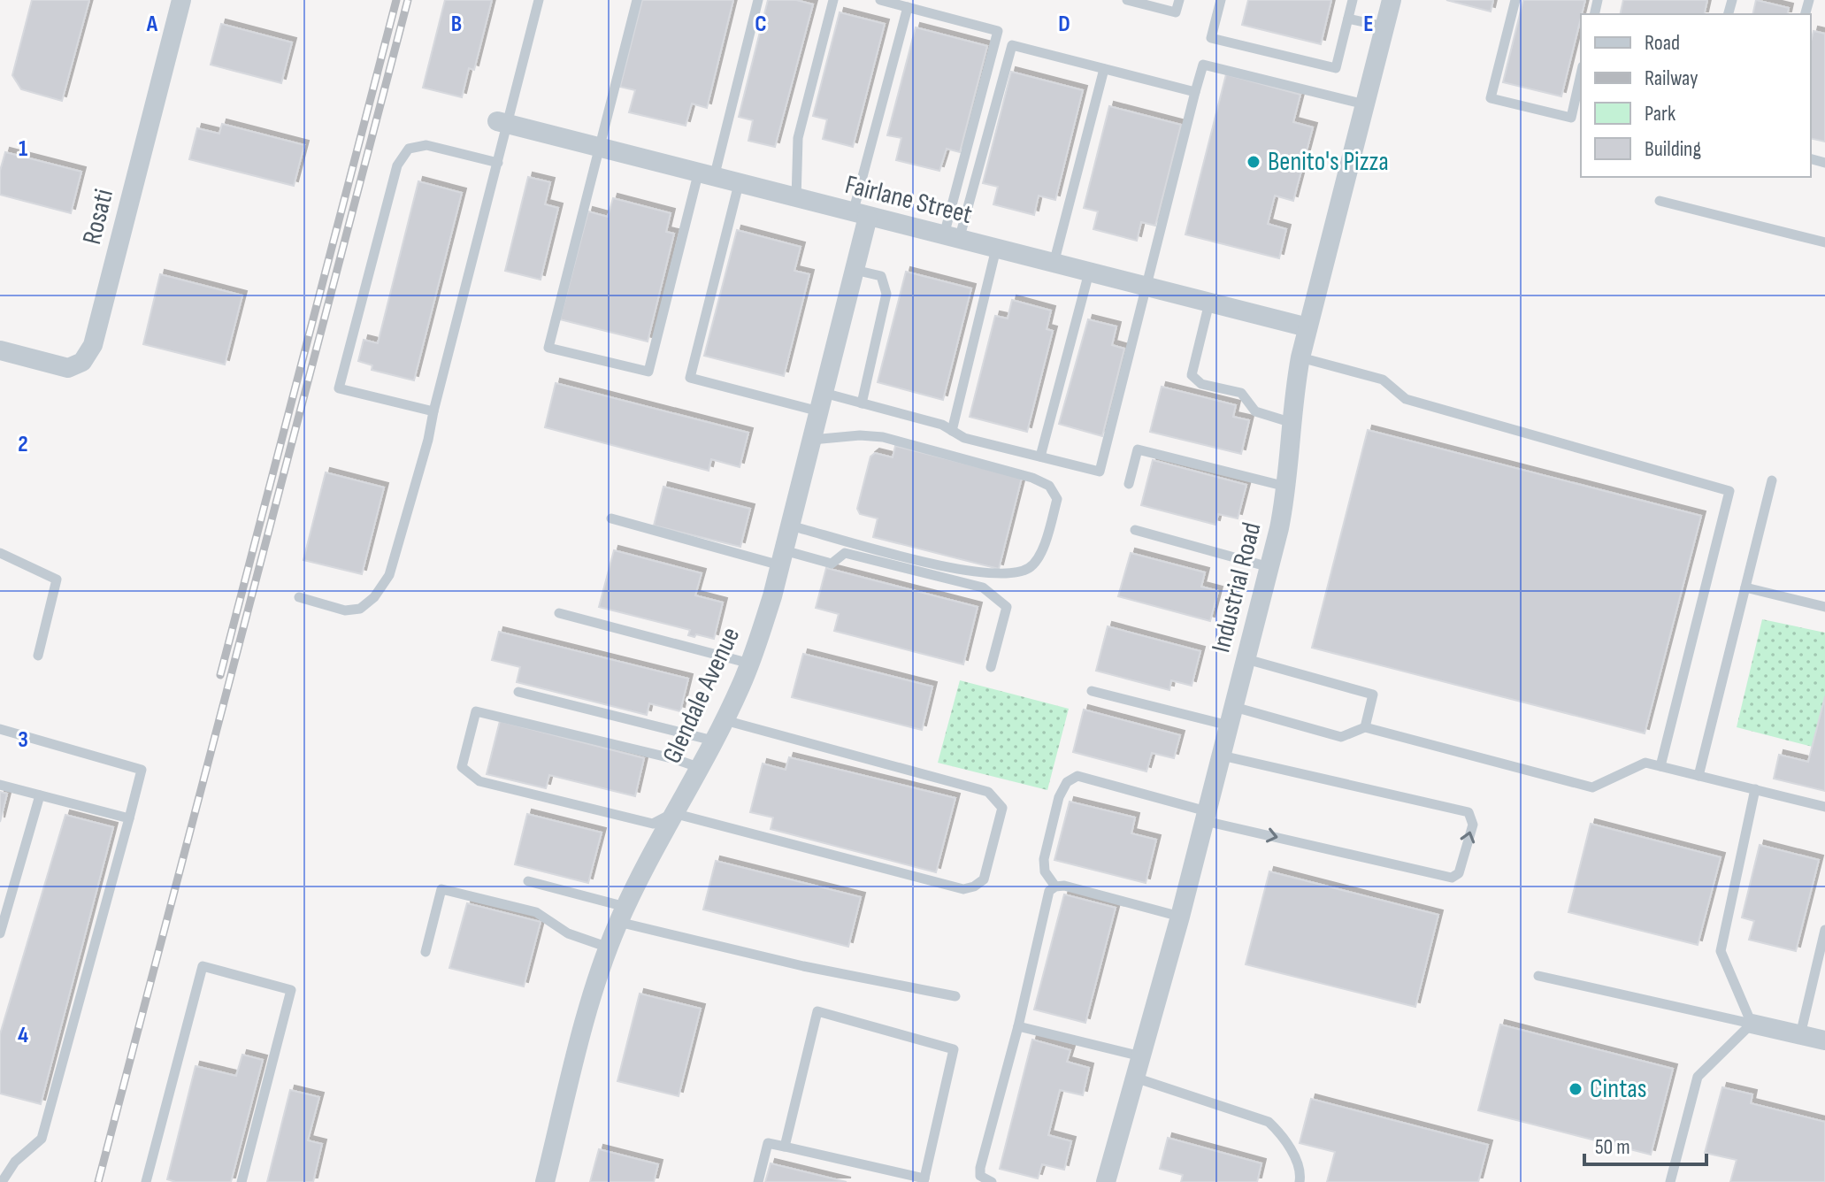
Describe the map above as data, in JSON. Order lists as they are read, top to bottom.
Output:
{
  "streets": {
    "street": [
      "Fairlane Street",
      "Rosati",
      "Industrial Road",
      "Glendale Avenue"
    ]
  },
  "crossings": [
    ["Fairlane Street", "Industrial Road"],
    ["Fairlane Street", "Glendale Avenue"]
  ],
  "places": ["Benito's Pizza", "Cintas"],
  "legend": [
    "Road",
    "Railway",
    "Park",
    "Building"
  ],
  "scale_bar": "50 m",
  "grid": {
    "columns": [
      "A",
      "B",
      "C",
      "D",
      "E"
    ],
    "rows": [
      "1",
      "2",
      "3",
      "4"
    ]
  }
}
